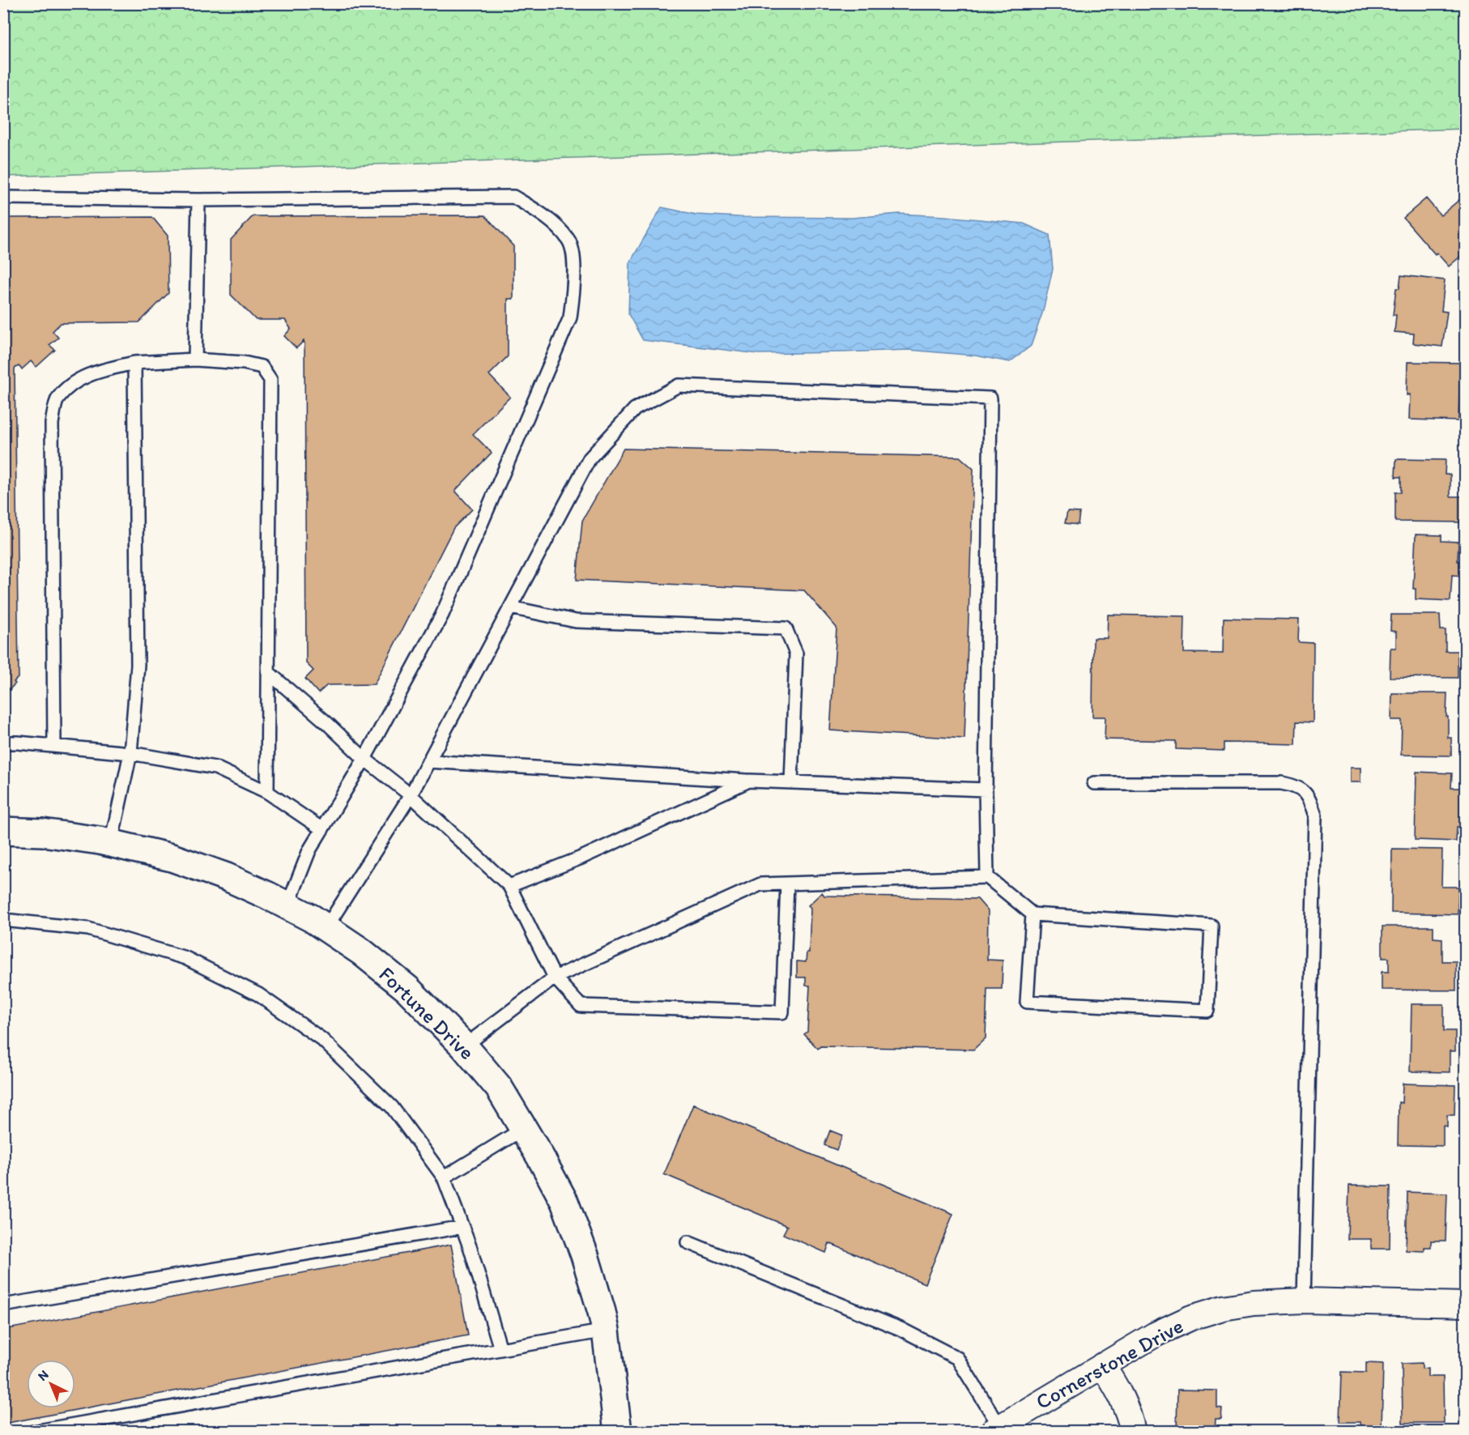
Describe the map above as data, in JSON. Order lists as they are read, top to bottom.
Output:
{
  "streets": {
    "street": ["Fortune Drive", "Cornerstone Drive"]
  },
  "north": "top left"
}
